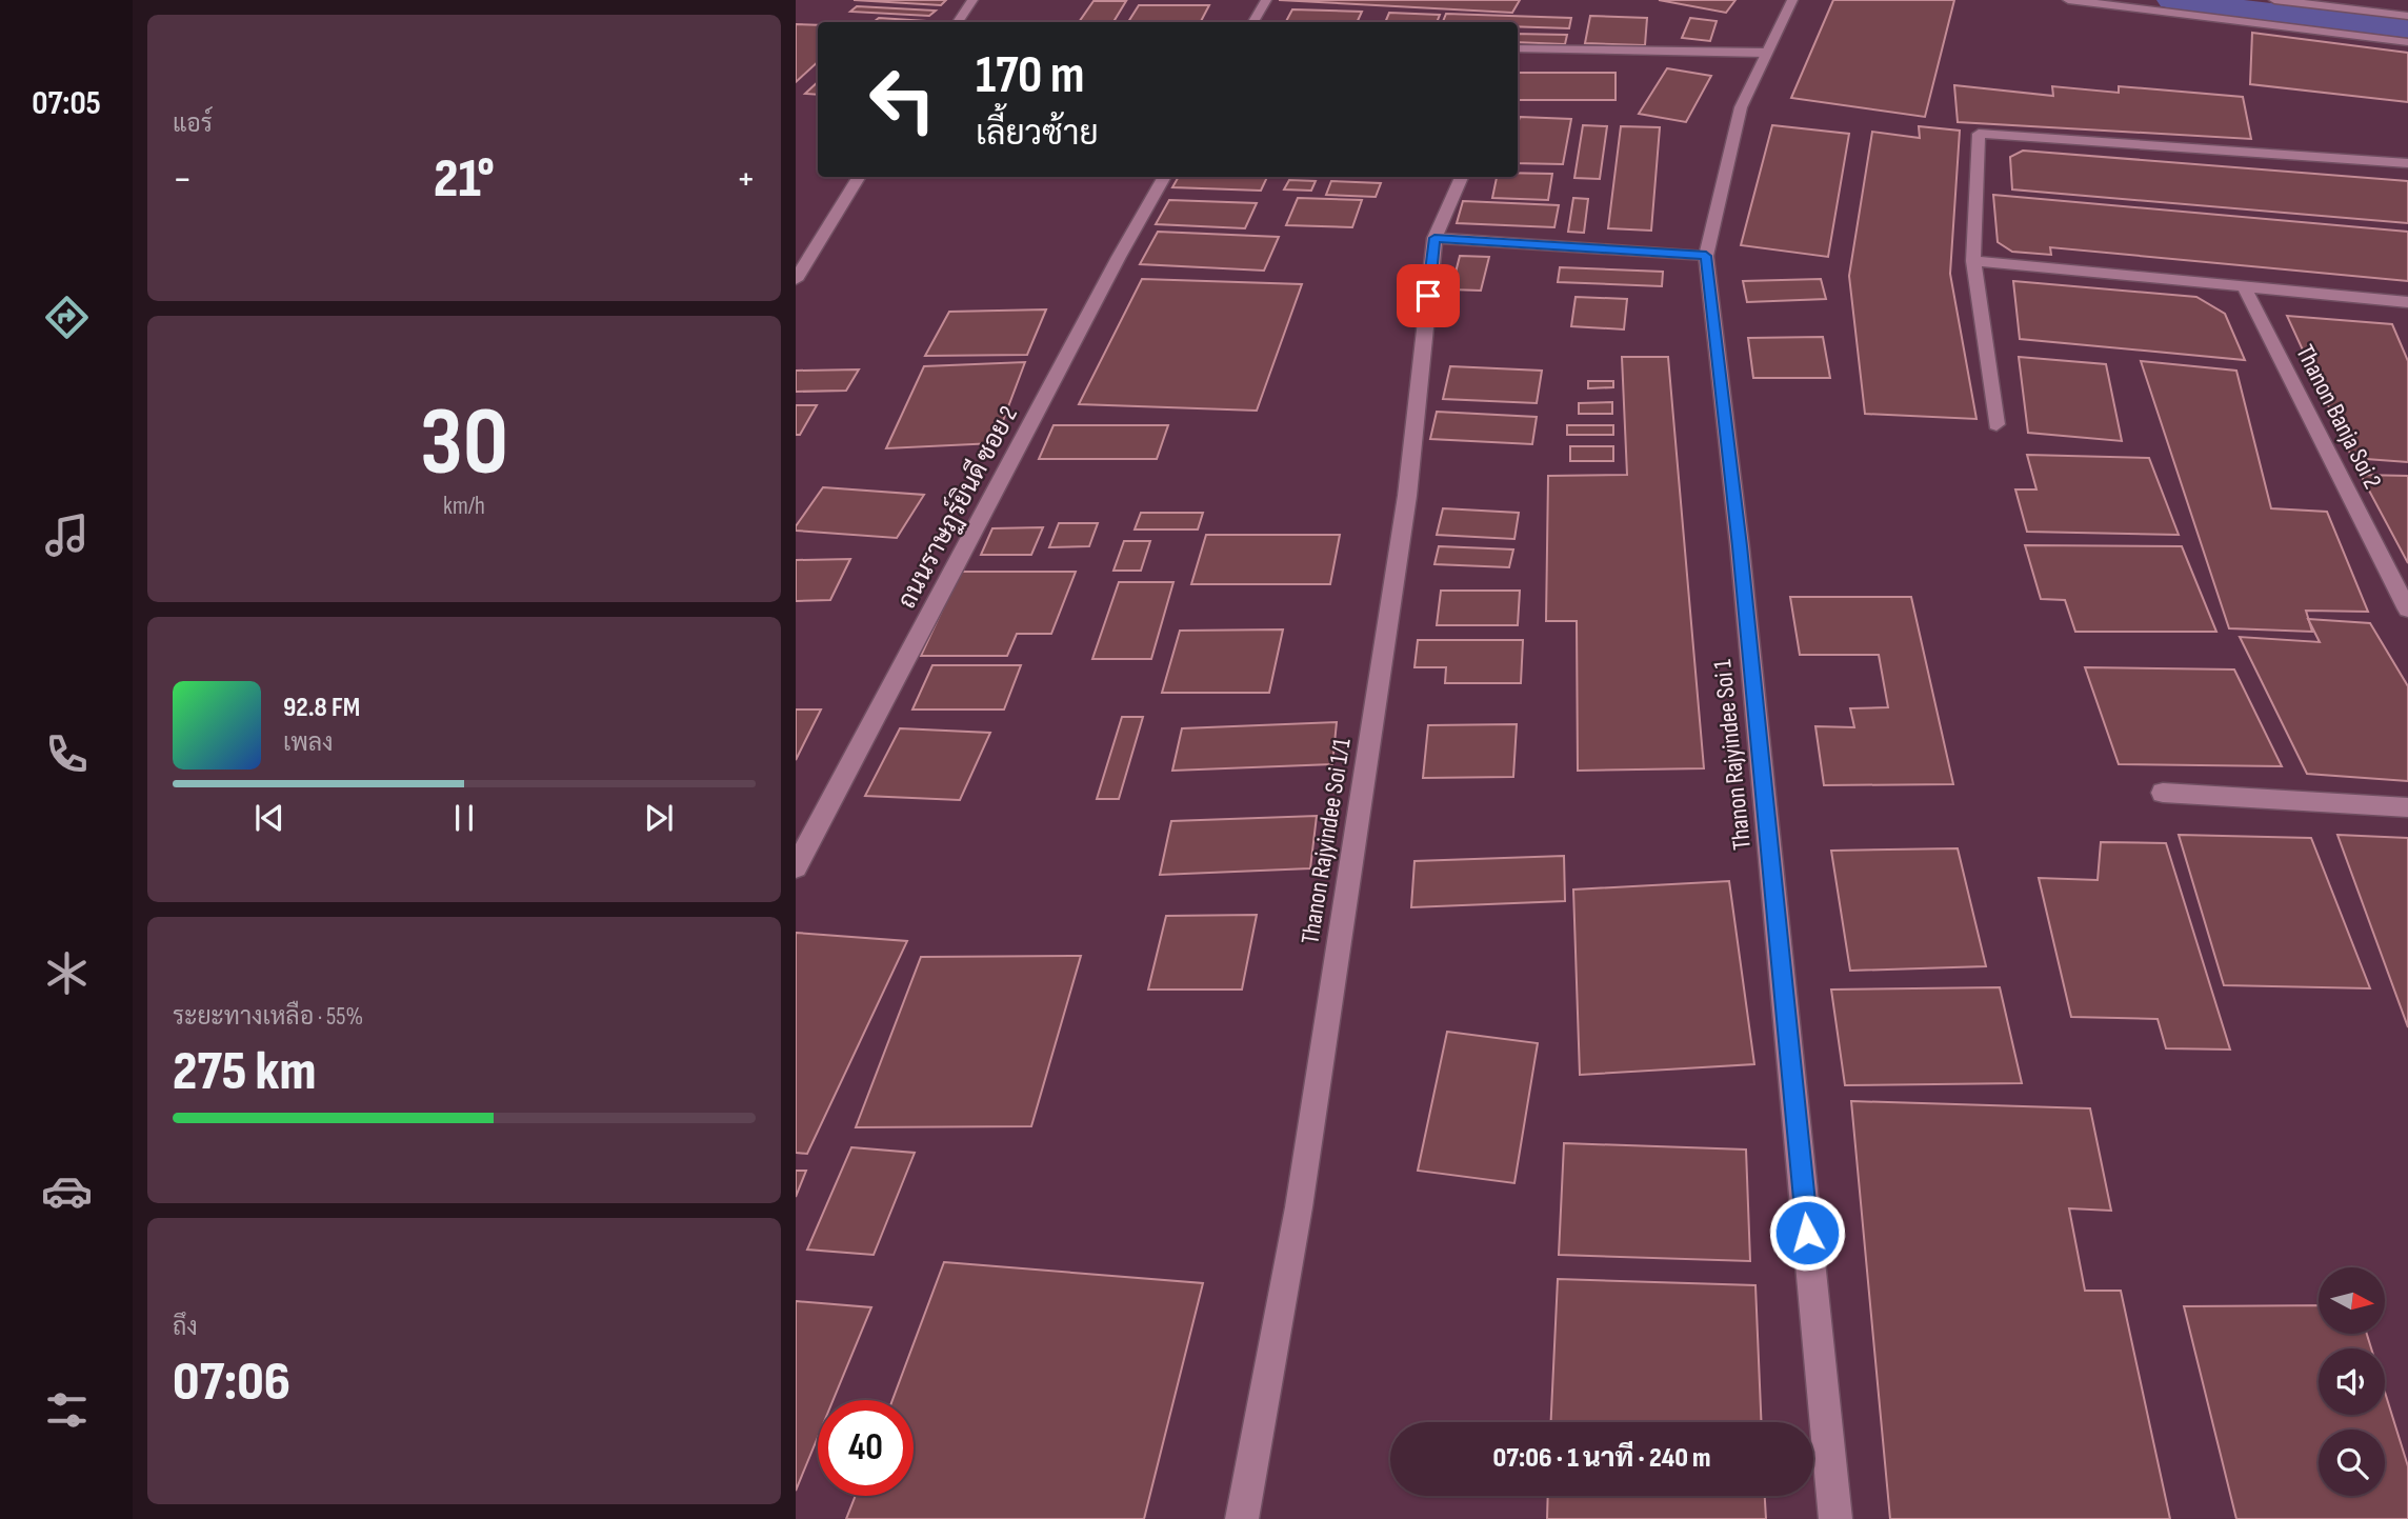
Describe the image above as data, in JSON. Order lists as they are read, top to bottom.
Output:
{
  "streets": {
    "street": [
      "Thanon Banja Soi 2",
      "ถนนราษฏร์ยินดี ซอย 2",
      "Thanon Rajyindee Soi 1",
      "Thanon Rajyindee Soi 1/1"
    ]
  },
  "north": "right",
  "page": {
    "tabs": "07:05",
    "tile": [
      "แอร์",
      ["30", "km/h"],
      ["ระยะทางเหลือ · 55%", "275 km"],
      ["ถึง", "07:06"]
    ],
    "turn": ["170 m", "เลี้ยวซ้าย"],
    "heat": ["−", "21°", "+"],
    "song": ["92.8 FM", "เพลง"],
    "limit": "40",
    "trip": "07:06 · 1 นาที · 240 m"
  }
}
